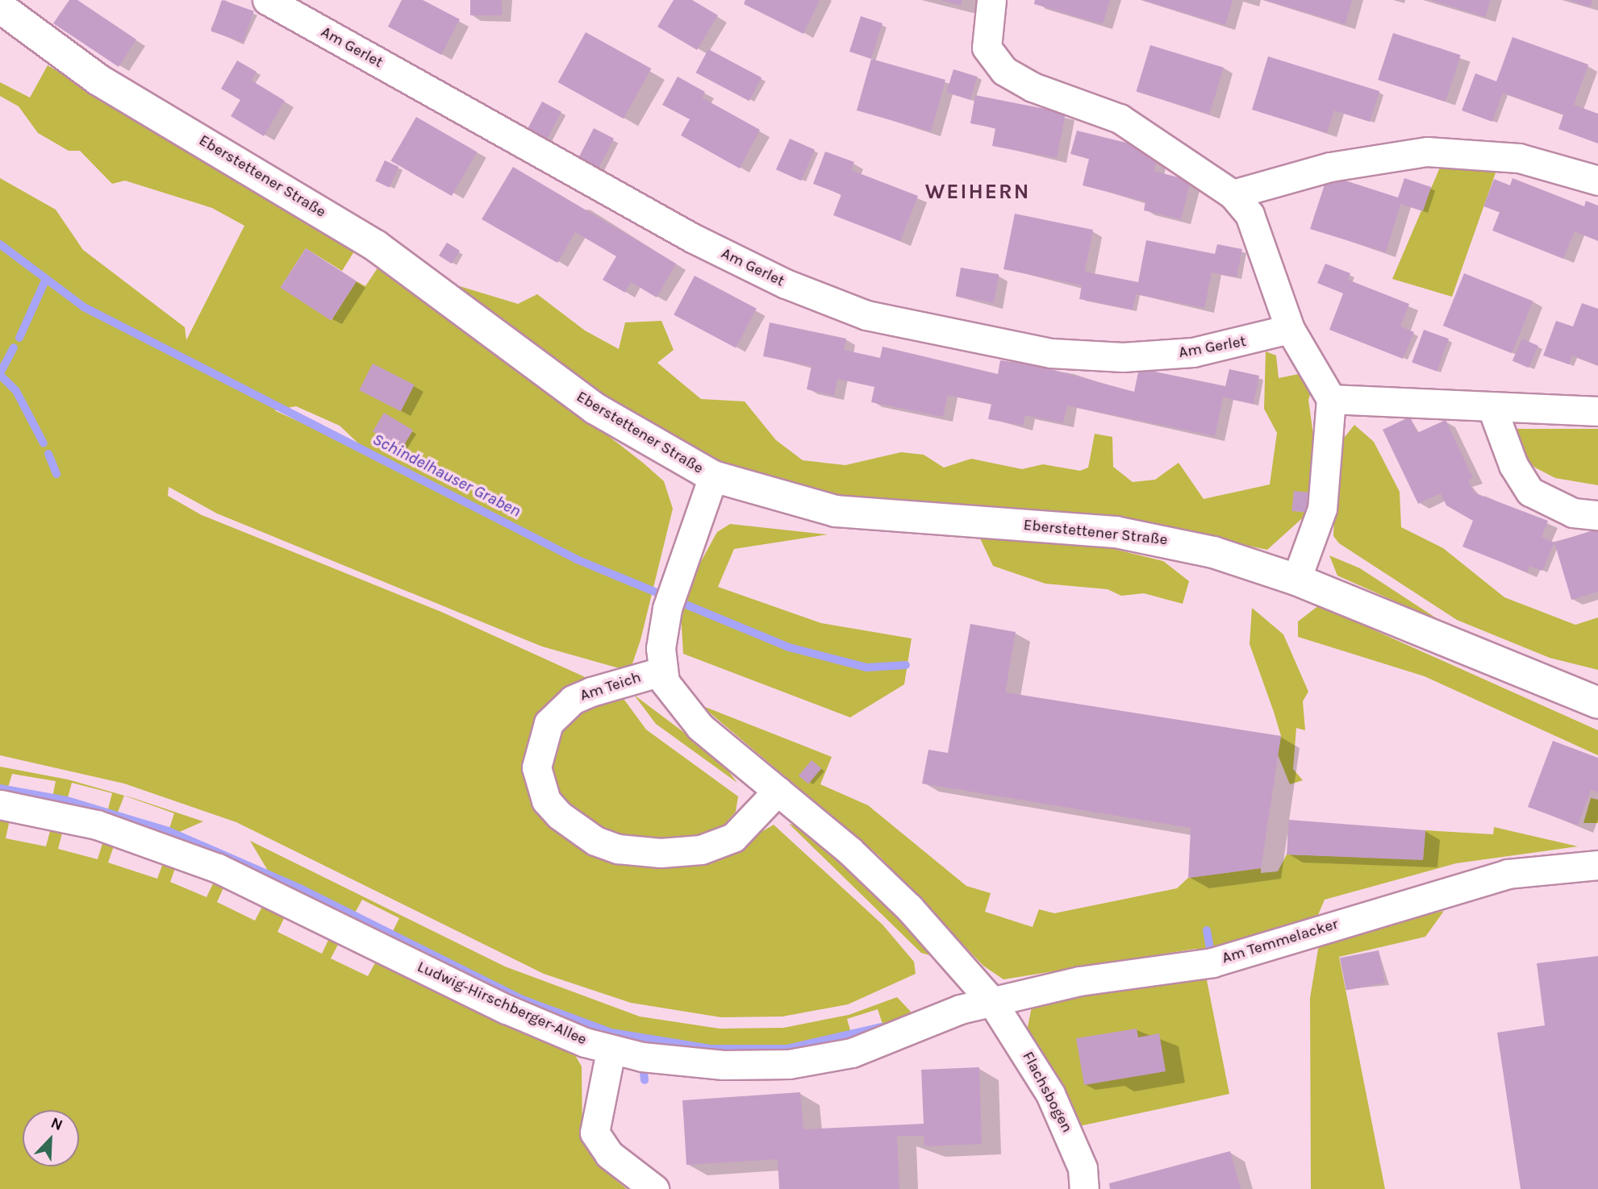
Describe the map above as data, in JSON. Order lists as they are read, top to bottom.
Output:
{
  "streets": {
    "main road": ["Eberstettener Straße"],
    "street": [
      "Am Gerlet",
      "Am Teich",
      "Am Temmelacker",
      "Ludwig-Hirschberger-Allee",
      "Flachsbogen"
    ]
  },
  "crossings": [
    ["Am Temmelacker", "Ludwig-Hirschberger-Allee"],
    ["Am Temmelacker", "Flachsbogen"],
    ["Ludwig-Hirschberger-Allee", "Flachsbogen"]
  ],
  "districts": ["WEIHERN"],
  "water": ["Schindelhauser Graben"],
  "north": "top right"
}
